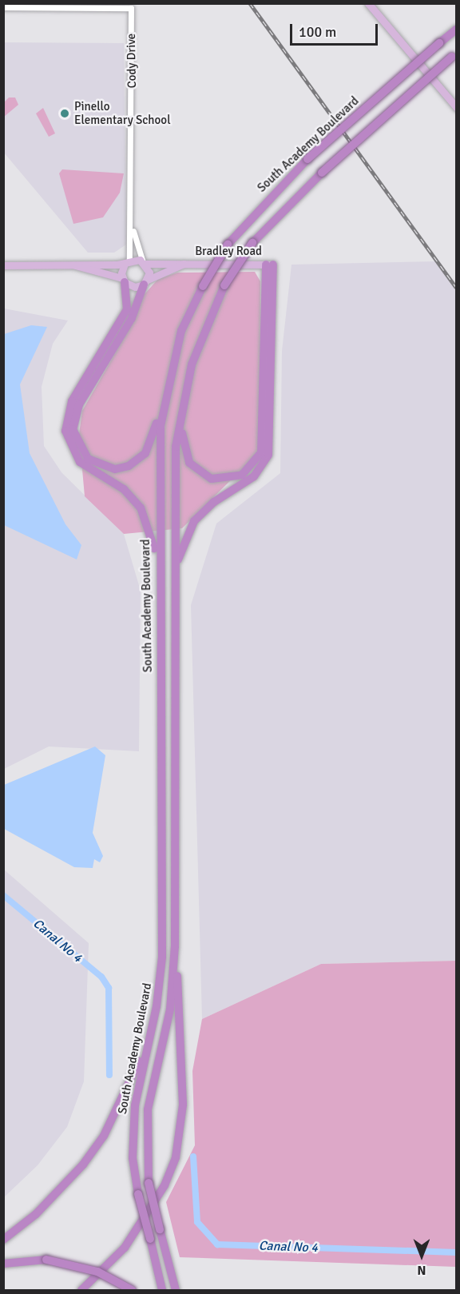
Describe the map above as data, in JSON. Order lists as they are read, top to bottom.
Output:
{
  "streets": {
    "highway": ["South Academy Boulevard"],
    "main road": ["Bradley Road"],
    "street": ["Cody Drive"]
  },
  "crossings": [
    ["Cody Drive", "Bradley Road"]
  ],
  "water": ["Canal No 4"],
  "places": ["Pinello Elementary School"],
  "scale_bar": "100 m",
  "north": "bottom"
}
